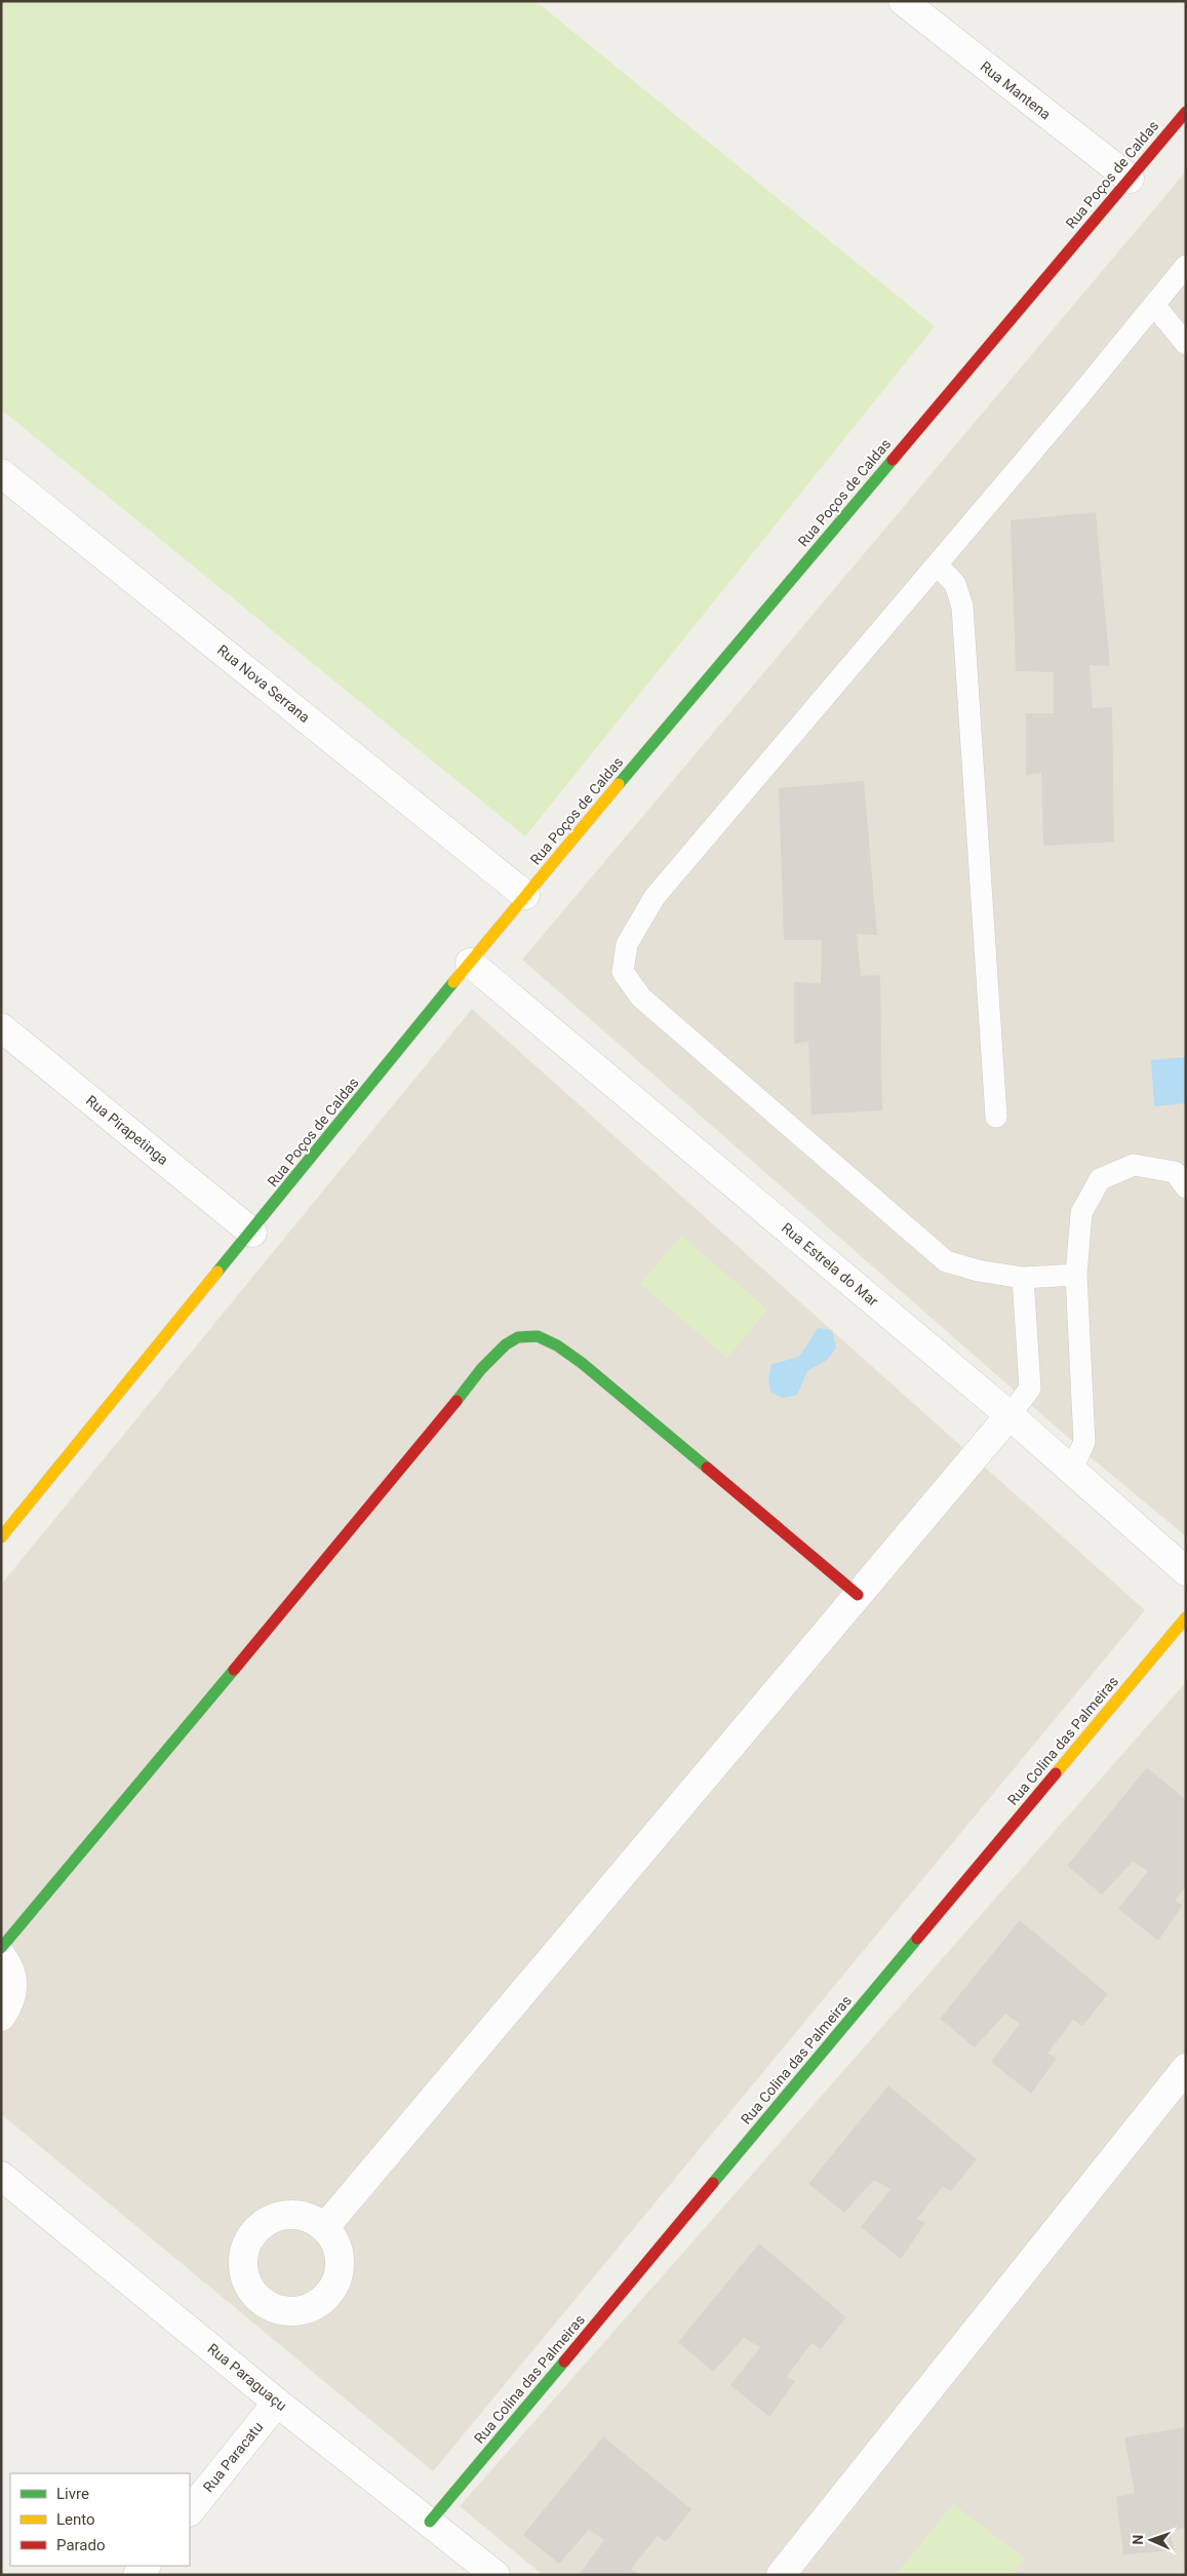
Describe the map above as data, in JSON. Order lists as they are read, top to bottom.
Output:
{
  "streets": {
    "street": [
      "Rua Mantena",
      "Rua Poços de Caldas",
      "Rua Nova Serrana",
      "Rua Pirapetinga",
      "Rua Estrela do Mar",
      "Rua Colina das Palmeiras",
      "Rua Paraguaçu",
      "Rua Paracatu"
    ]
  },
  "crossings": [
    ["Rua Mantena", "Rua Poços de Caldas"],
    ["Rua Poços de Caldas", "Rua Nova Serrana"],
    ["Rua Poços de Caldas", "Rua Pirapetinga"],
    ["Rua Poços de Caldas", "Rua Estrela do Mar"],
    ["Rua Colina das Palmeiras", "Rua Paraguaçu"],
    ["Rua Paraguaçu", "Rua Paracatu"]
  ],
  "legend": ["Livre", "Lento", "Parado"],
  "north": "left"
}
